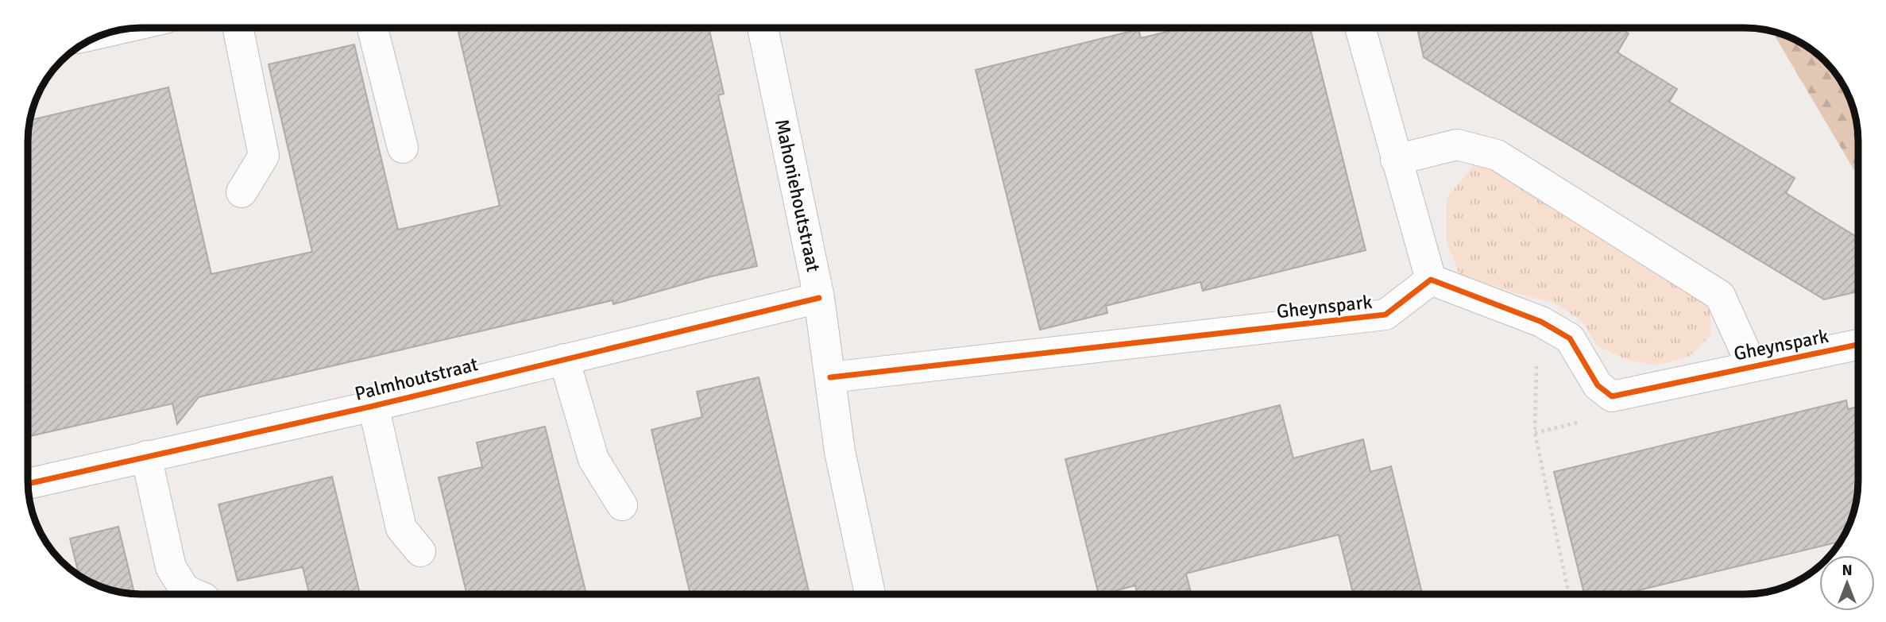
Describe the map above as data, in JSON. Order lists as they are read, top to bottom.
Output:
{
  "streets": {
    "street": ["Mahoniehoutstraat", "Gheynspark", "Palmhoutstraat"]
  },
  "crossings": [
    ["Mahoniehoutstraat", "Gheynspark"],
    ["Mahoniehoutstraat", "Palmhoutstraat"]
  ],
  "north": "top"
}
